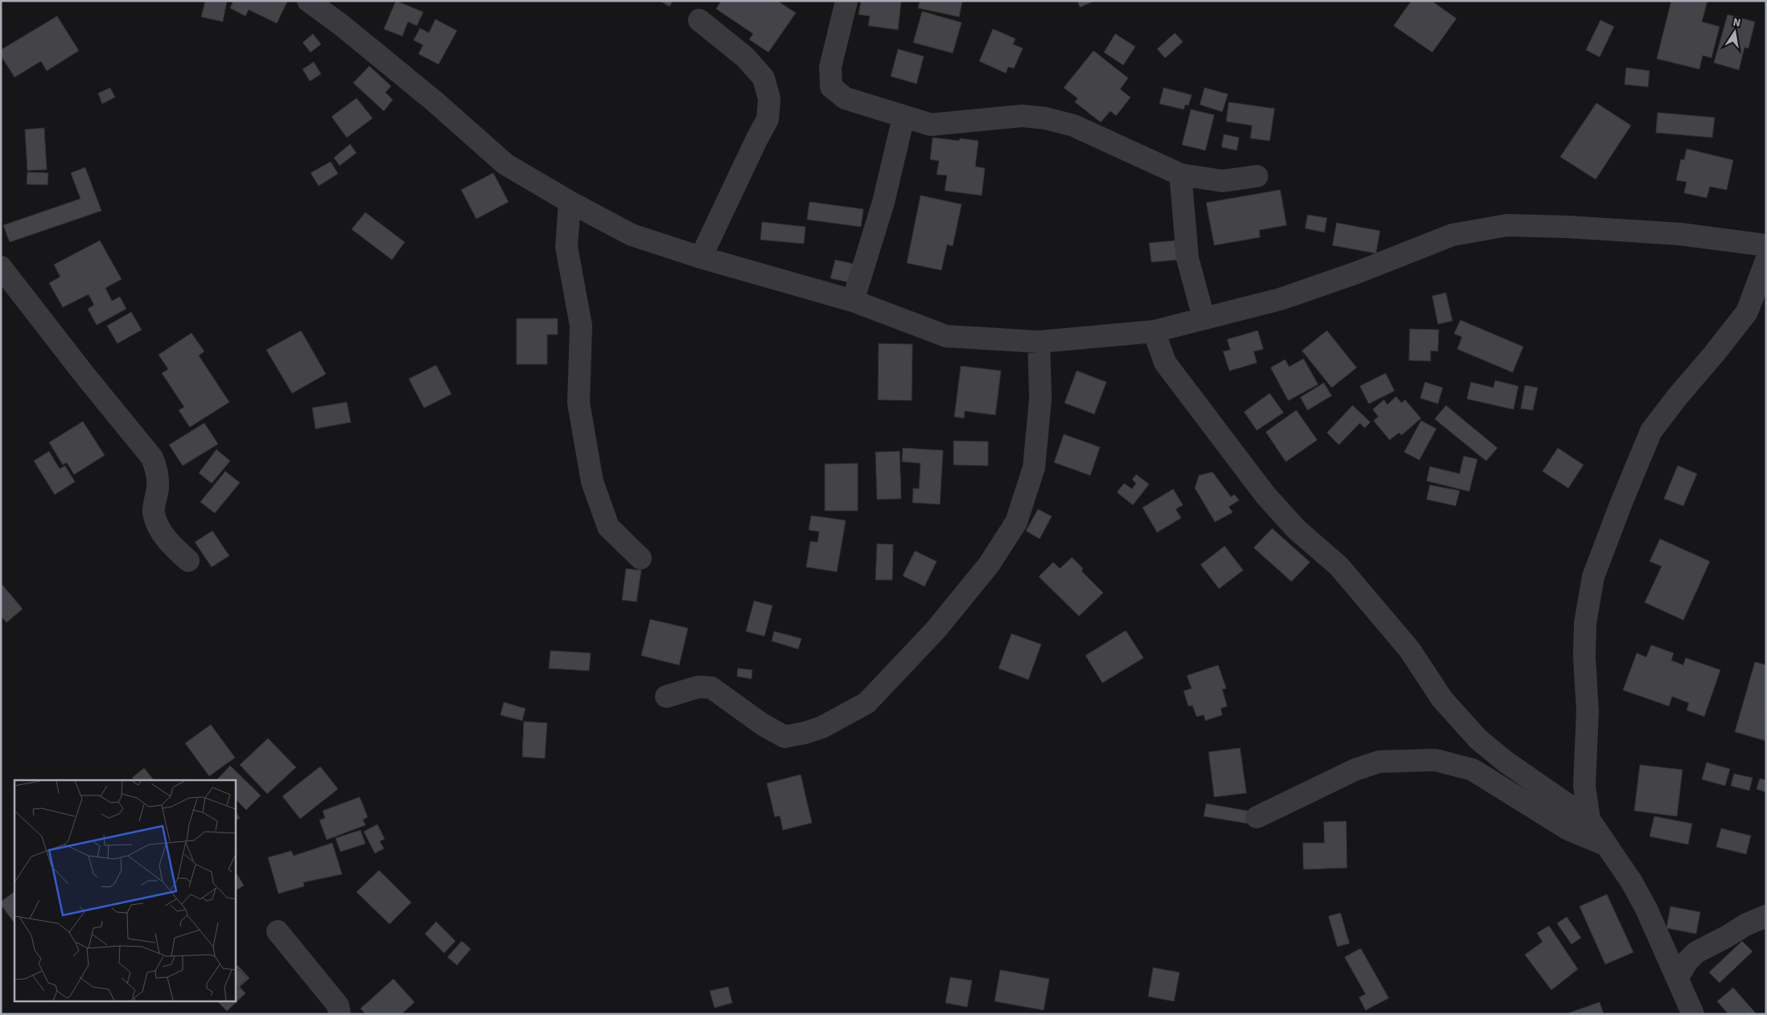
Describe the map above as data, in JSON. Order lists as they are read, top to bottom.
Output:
{
  "north": "top"
}
